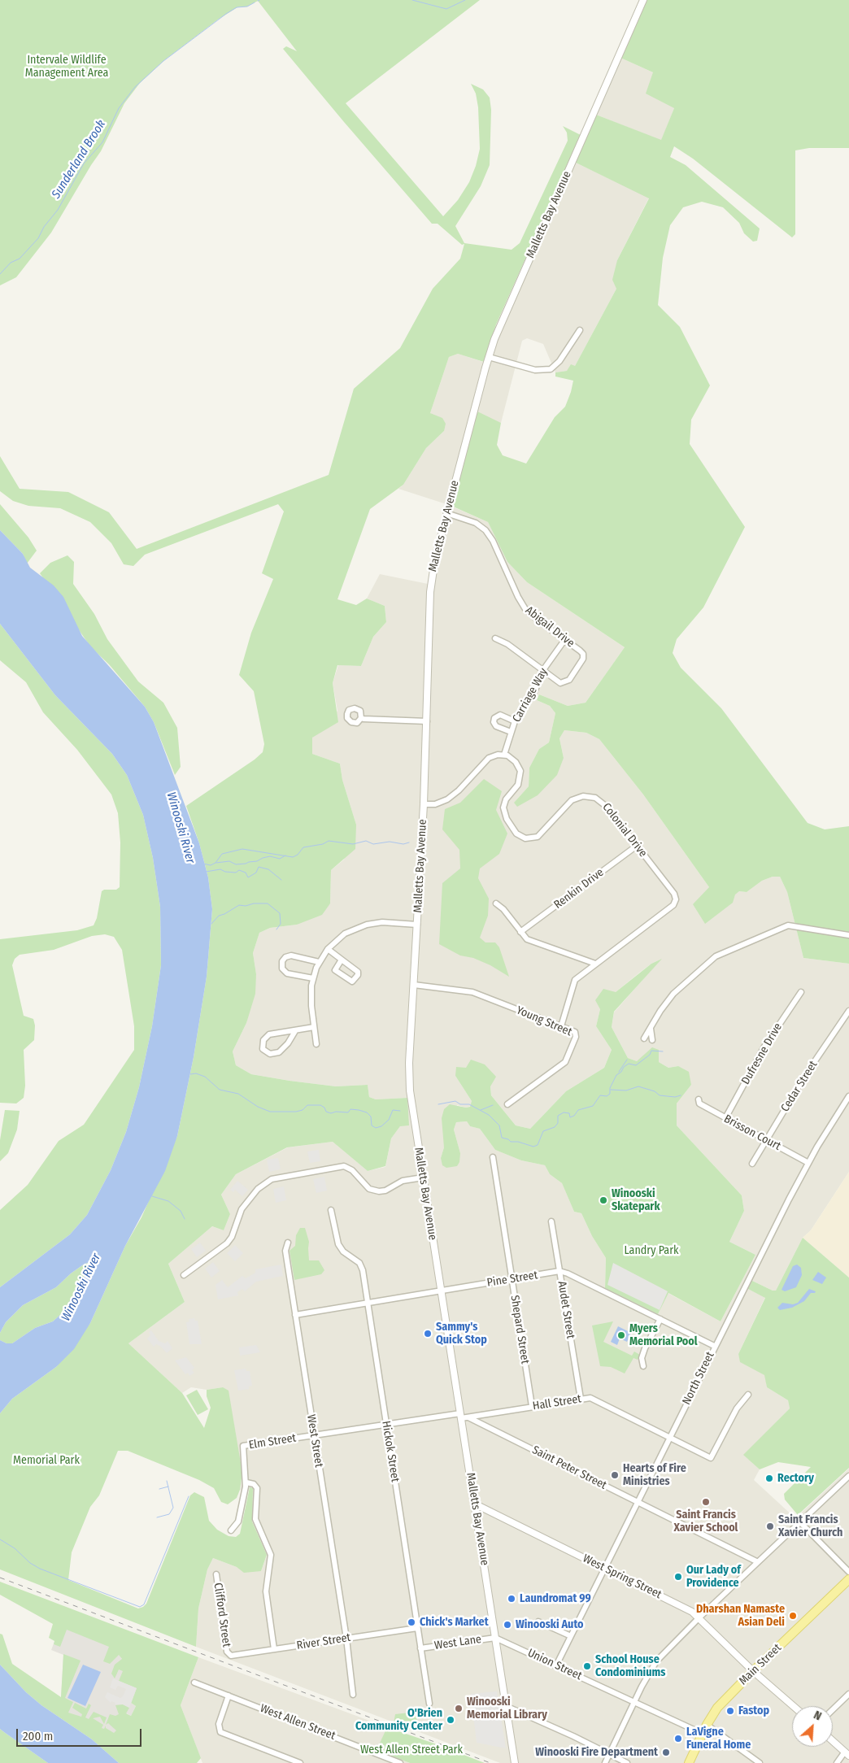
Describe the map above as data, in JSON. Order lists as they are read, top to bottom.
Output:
{
  "streets": {
    "main road": ["Main Street"],
    "street": [
      "Malletts Bay Avenue",
      "Abigail Drive",
      "Carriage Way",
      "Colonial Drive",
      "Renkin Drive",
      "Young Street",
      "Dufresne Drive",
      "Cedar Street",
      "Brisson Court",
      "Pine Street",
      "Audet Street",
      "Shepard Street",
      "North Street",
      "Hall Street",
      "West Street",
      "Elm Street",
      "Hickok Street",
      "Saint Peter Street",
      "West Spring Street",
      "Clifford Street",
      "River Street",
      "West Lane",
      "Union Street",
      "West Allen Street"
    ]
  },
  "crossings": [
    ["Malletts Bay Avenue", "Abigail Drive"],
    ["Malletts Bay Avenue", "Young Street"],
    ["Malletts Bay Avenue", "Pine Street"],
    ["Malletts Bay Avenue", "Hall Street"],
    ["Malletts Bay Avenue", "Elm Street"],
    ["Malletts Bay Avenue", "Saint Peter Street"],
    ["Malletts Bay Avenue", "West Spring Street"],
    ["Malletts Bay Avenue", "West Lane"],
    ["Malletts Bay Avenue", "Union Street"],
    ["Abigail Drive", "Carriage Way"],
    ["Carriage Way", "Colonial Drive"],
    ["Colonial Drive", "Renkin Drive"],
    ["Colonial Drive", "Young Street"],
    ["Dufresne Drive", "Brisson Court"],
    ["Cedar Street", "Brisson Court"],
    ["Brisson Court", "North Street"],
    ["Pine Street", "Audet Street"],
    ["Pine Street", "Shepard Street"],
    ["Pine Street", "West Street"],
    ["Pine Street", "Hickok Street"],
    ["Audet Street", "Hall Street"],
    ["Shepard Street", "Hall Street"],
    ["North Street", "Hall Street"],
    ["North Street", "Saint Peter Street"],
    ["North Street", "West Spring Street"],
    ["North Street", "Union Street"],
    ["Hall Street", "Elm Street"],
    ["Hall Street", "Saint Peter Street"],
    ["West Street", "Elm Street"],
    ["West Street", "River Street"],
    ["Elm Street", "Hickok Street"],
    ["Elm Street", "Saint Peter Street"],
    ["Hickok Street", "River Street"],
    ["Hickok Street", "West Lane"],
    ["West Spring Street", "Main Street"],
    ["Clifford Street", "River Street"],
    ["West Lane", "Union Street"],
    ["Union Street", "Main Street"]
  ],
  "water": ["Sunderland Brook", "Winooski River"],
  "parks": [
    "Intervale Wildlife Management Area",
    "Landry Park",
    "Memorial Park",
    "West Allen Street Park"
  ],
  "places": [
    "Winooski Skatepark",
    "Sammy's Quick Stop",
    "Myers Memorial Pool",
    "Hearts of Fire Ministries",
    "Rectory",
    "Saint Francis Xavier School",
    "Saint Francis Xavier Church",
    "Our Lady of Providence",
    "Laundromat 99",
    "Dharshan Namaste Asian Deli",
    "Chick's Market",
    "Winooski Auto",
    "School House Condominiums",
    "Winooski Memorial Library",
    "Fastop",
    "O'Brien Community Center",
    "LaVigne Funeral Home",
    "Winooski Fire Department"
  ],
  "scale_bar": "200 m",
  "north": "top right"
}
